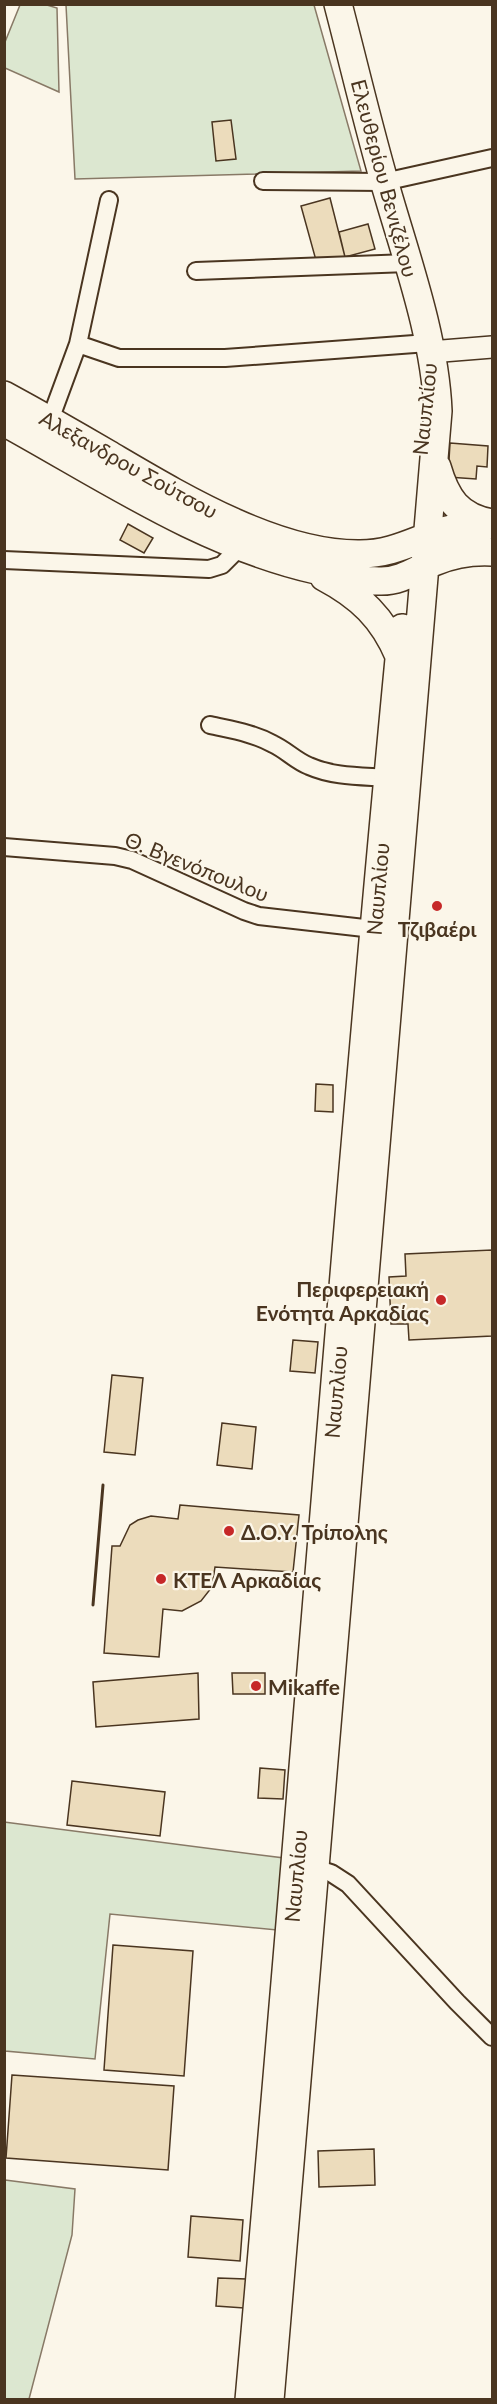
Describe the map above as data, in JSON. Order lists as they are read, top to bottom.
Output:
{
  "streets": {
    "main road": ["Ελευθερίου Βενιζέλου", "Ναυπλίου", "Αλεξανδρου Σούτσου"],
    "street": ["Θ. Βγενόπουλου"]
  },
  "crossings": [
    ["Ελευθερίου Βενιζέλου", "Ναυπλίου"],
    ["Ναυπλίου", "Αλεξανδρου Σούτσου"],
    ["Ναυπλίου", "Θ. Βγενόπουλου"]
  ],
  "places": [
    "Τζιβαέρι",
    "Περιφερειακή Ενότητα Αρκαδίας",
    "Δ.Ο.Υ. Τρίπολης",
    "ΚΤΕΛ Αρκαδίας",
    "Mikaffe"
  ]
}
